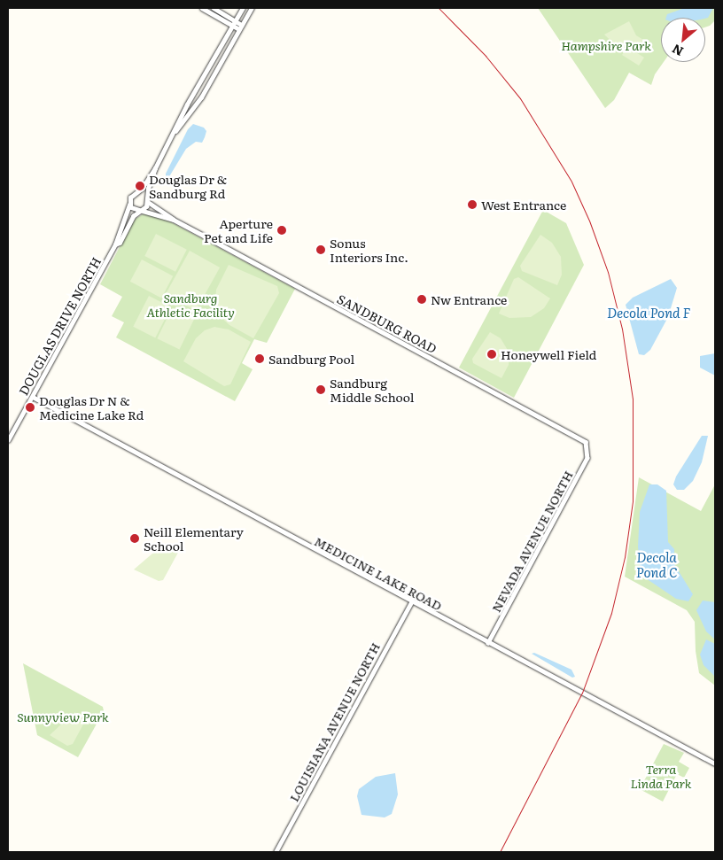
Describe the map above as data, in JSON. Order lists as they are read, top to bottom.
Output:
{
  "streets": {
    "street": [
      "SANDBURG ROAD",
      "DOUGLAS DRIVE NORTH",
      "NEVADA AVENUE NORTH",
      "MEDICINE LAKE ROAD",
      "LOUISIANA AVENUE NORTH"
    ]
  },
  "crossings": [
    ["SANDBURG ROAD", "DOUGLAS DRIVE NORTH"],
    ["SANDBURG ROAD", "NEVADA AVENUE NORTH"],
    ["DOUGLAS DRIVE NORTH", "MEDICINE LAKE ROAD"],
    ["NEVADA AVENUE NORTH", "MEDICINE LAKE ROAD"],
    ["MEDICINE LAKE ROAD", "LOUISIANA AVENUE NORTH"]
  ],
  "water": ["Decola Pond F", "Decola Pond C"],
  "parks": [
    "Hampshire Park",
    "Sandburg Athletic Facility",
    "Sunnyview Park",
    "Terra Linda Park"
  ],
  "places": [
    "Douglas Dr & Sandburg Rd",
    "West Entrance",
    "Aperture Pet and Life",
    "Sonus Interiors Inc.",
    "Nw Entrance",
    "Honeywell Field",
    "Sandburg Pool",
    "Sandburg Middle School",
    "Douglas Dr N & Medicine Lake Rd",
    "Neill Elementary School"
  ],
  "north": "bottom left"
}
